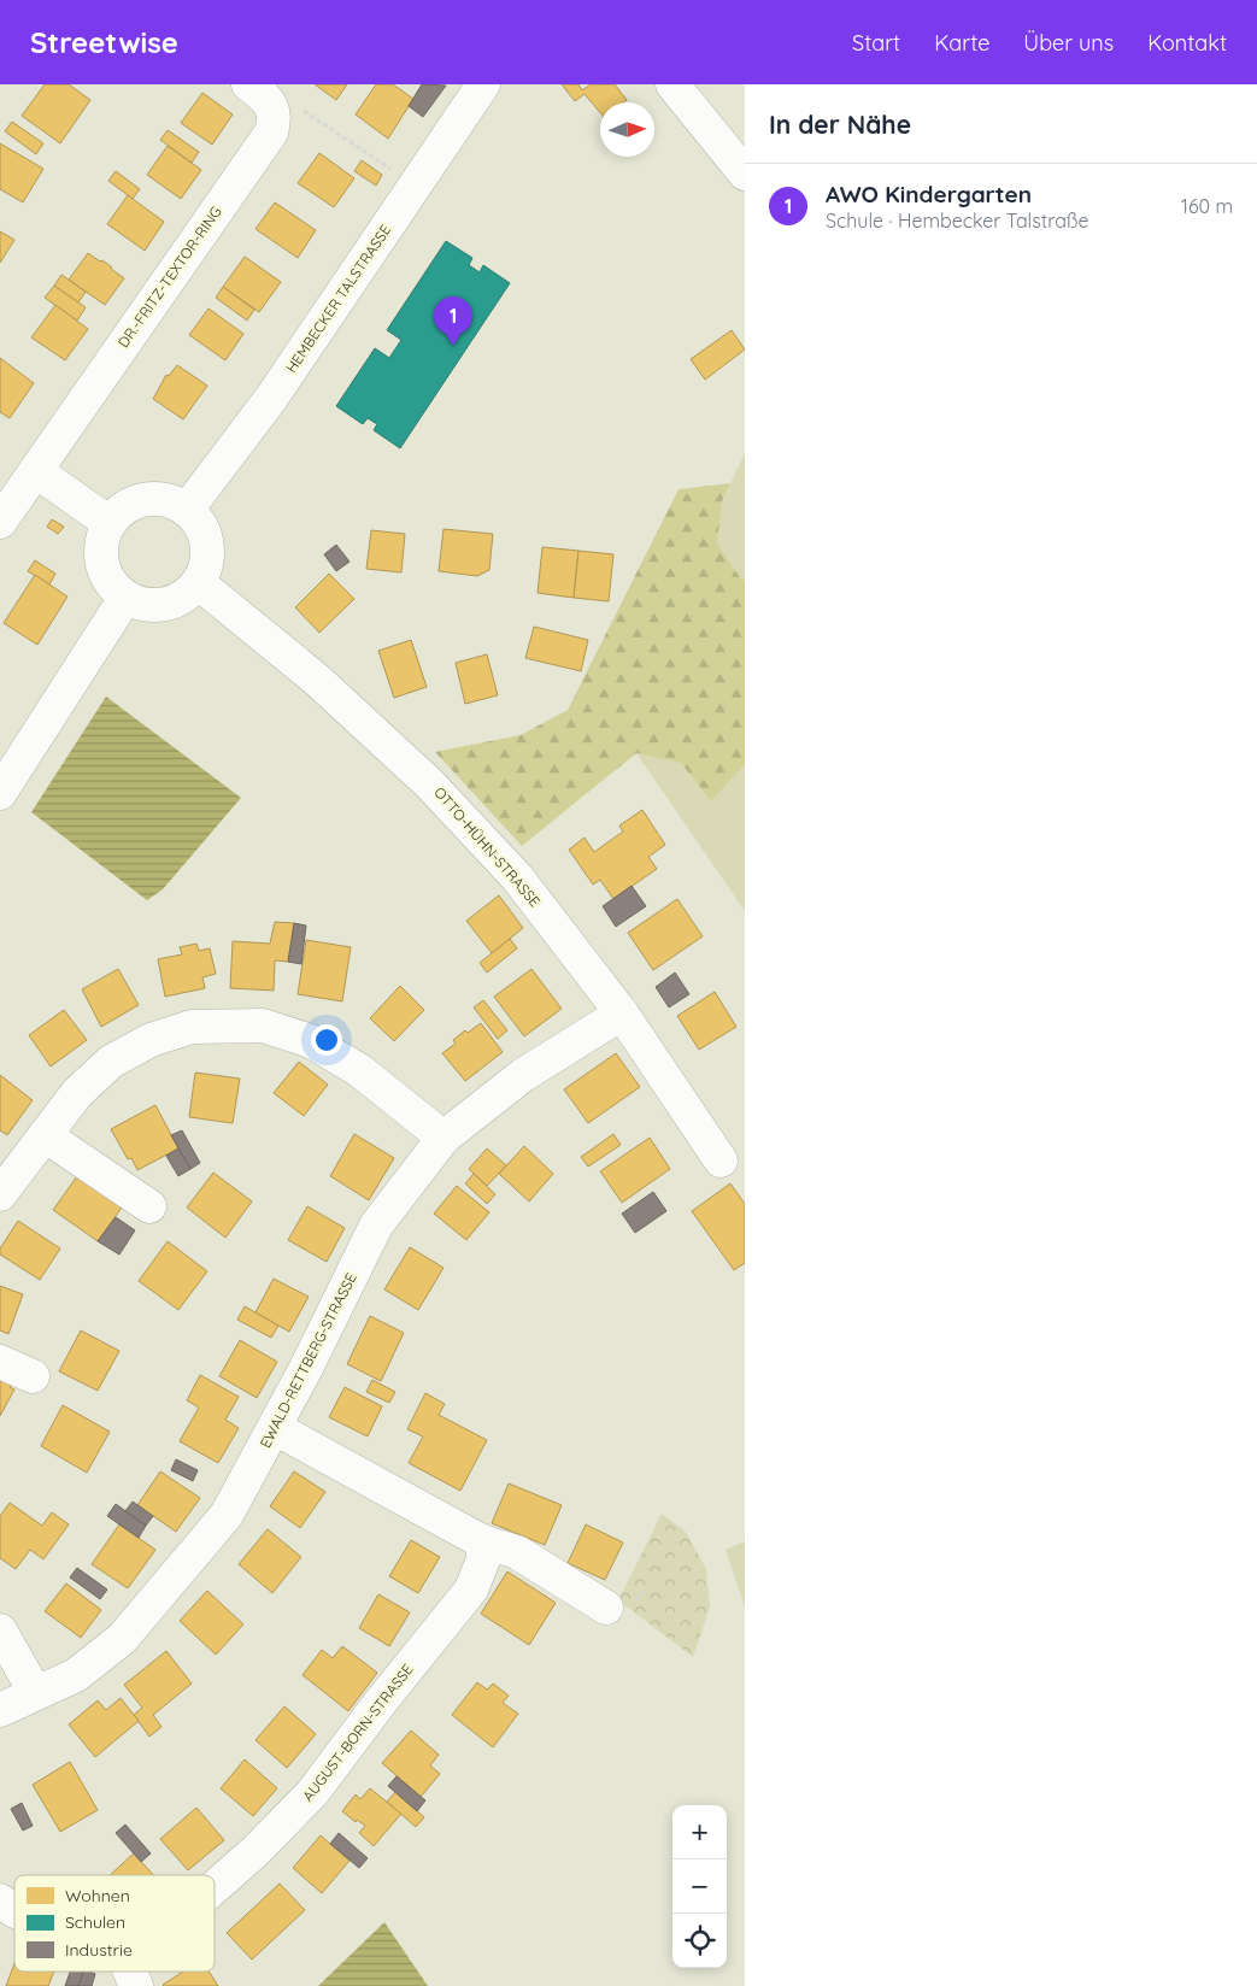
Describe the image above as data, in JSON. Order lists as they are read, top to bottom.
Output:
{
  "streets": {
    "street": [
      "DR.-FRITZ-TEXTOR-RING",
      "HEMBECKER TALSTRASSE",
      "OTTO-HÜHN-STRASSE",
      "EWALD-RETTBERG-STRASSE",
      "AUGUST-BORN-STRASSE"
    ]
  },
  "crossings": [
    ["HEMBECKER TALSTRASSE", "OTTO-HÜHN-STRASSE"],
    ["OTTO-HÜHN-STRASSE", "EWALD-RETTBERG-STRASSE"]
  ],
  "legend": ["Wohnen", "Schulen", "Industrie"],
  "north": "right",
  "page": {
    "header": "Streetwise",
    "nav": [
      "Start",
      "Karte",
      "Über uns",
      "Kontakt"
    ],
    "heading": "In der Nähe",
    "list": [
      {
        "mark": "1",
        "name": "AWO Kindergarten",
        "note": "Schule · Hembecker Talstraße",
        "value": "160 m"
      }
    ],
    "pins": "1",
    "map_buttons": ["+", "−"]
  }
}
